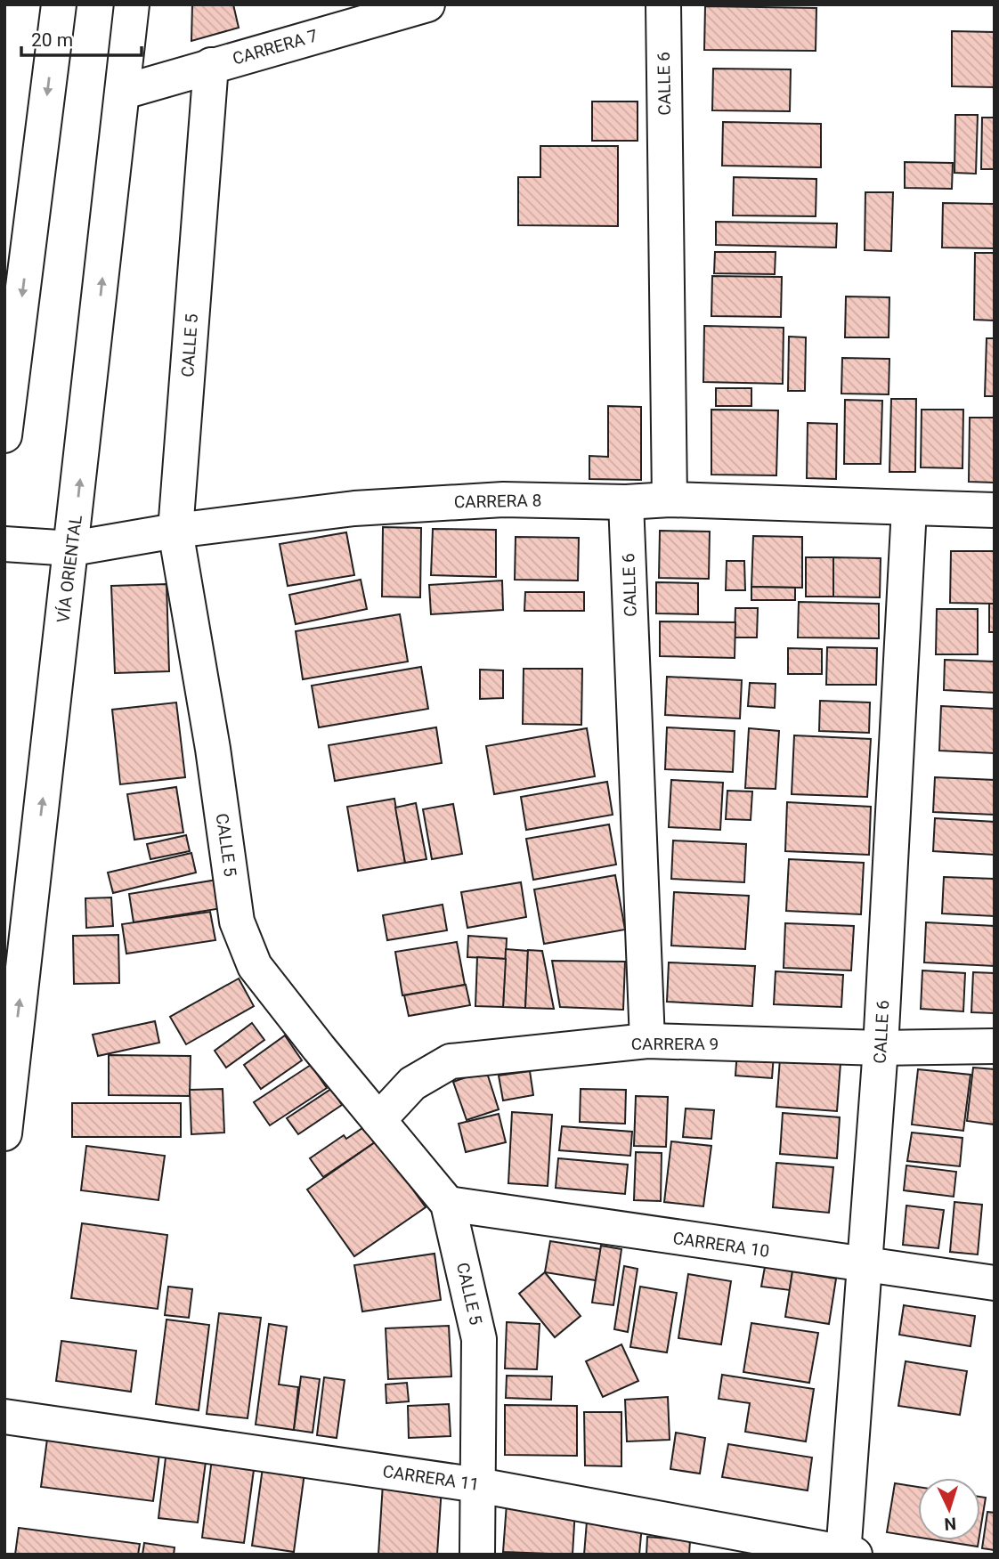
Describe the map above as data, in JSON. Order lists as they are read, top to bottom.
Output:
{
  "streets": {
    "main road": [
      "CARRERA 7",
      "CALLE 6",
      "CALLE 5",
      "CARRERA 8",
      "VÍA ORIENTAL",
      "CARRERA 9",
      "CARRERA 10",
      "CARRERA 11"
    ]
  },
  "crossings": [
    ["CARRERA 7", "CALLE 5"],
    ["CARRERA 7", "VÍA ORIENTAL"],
    ["CALLE 6", "CARRERA 8"],
    ["CALLE 6", "CARRERA 9"],
    ["CALLE 6", "CARRERA 10"],
    ["CALLE 6", "CARRERA 11"],
    ["CALLE 5", "CARRERA 8"],
    ["CALLE 5", "CARRERA 9"],
    ["CALLE 5", "CARRERA 10"],
    ["CALLE 5", "CARRERA 11"],
    ["CARRERA 8", "VÍA ORIENTAL"]
  ],
  "scale_bar": "20 m",
  "north": "bottom"
}
